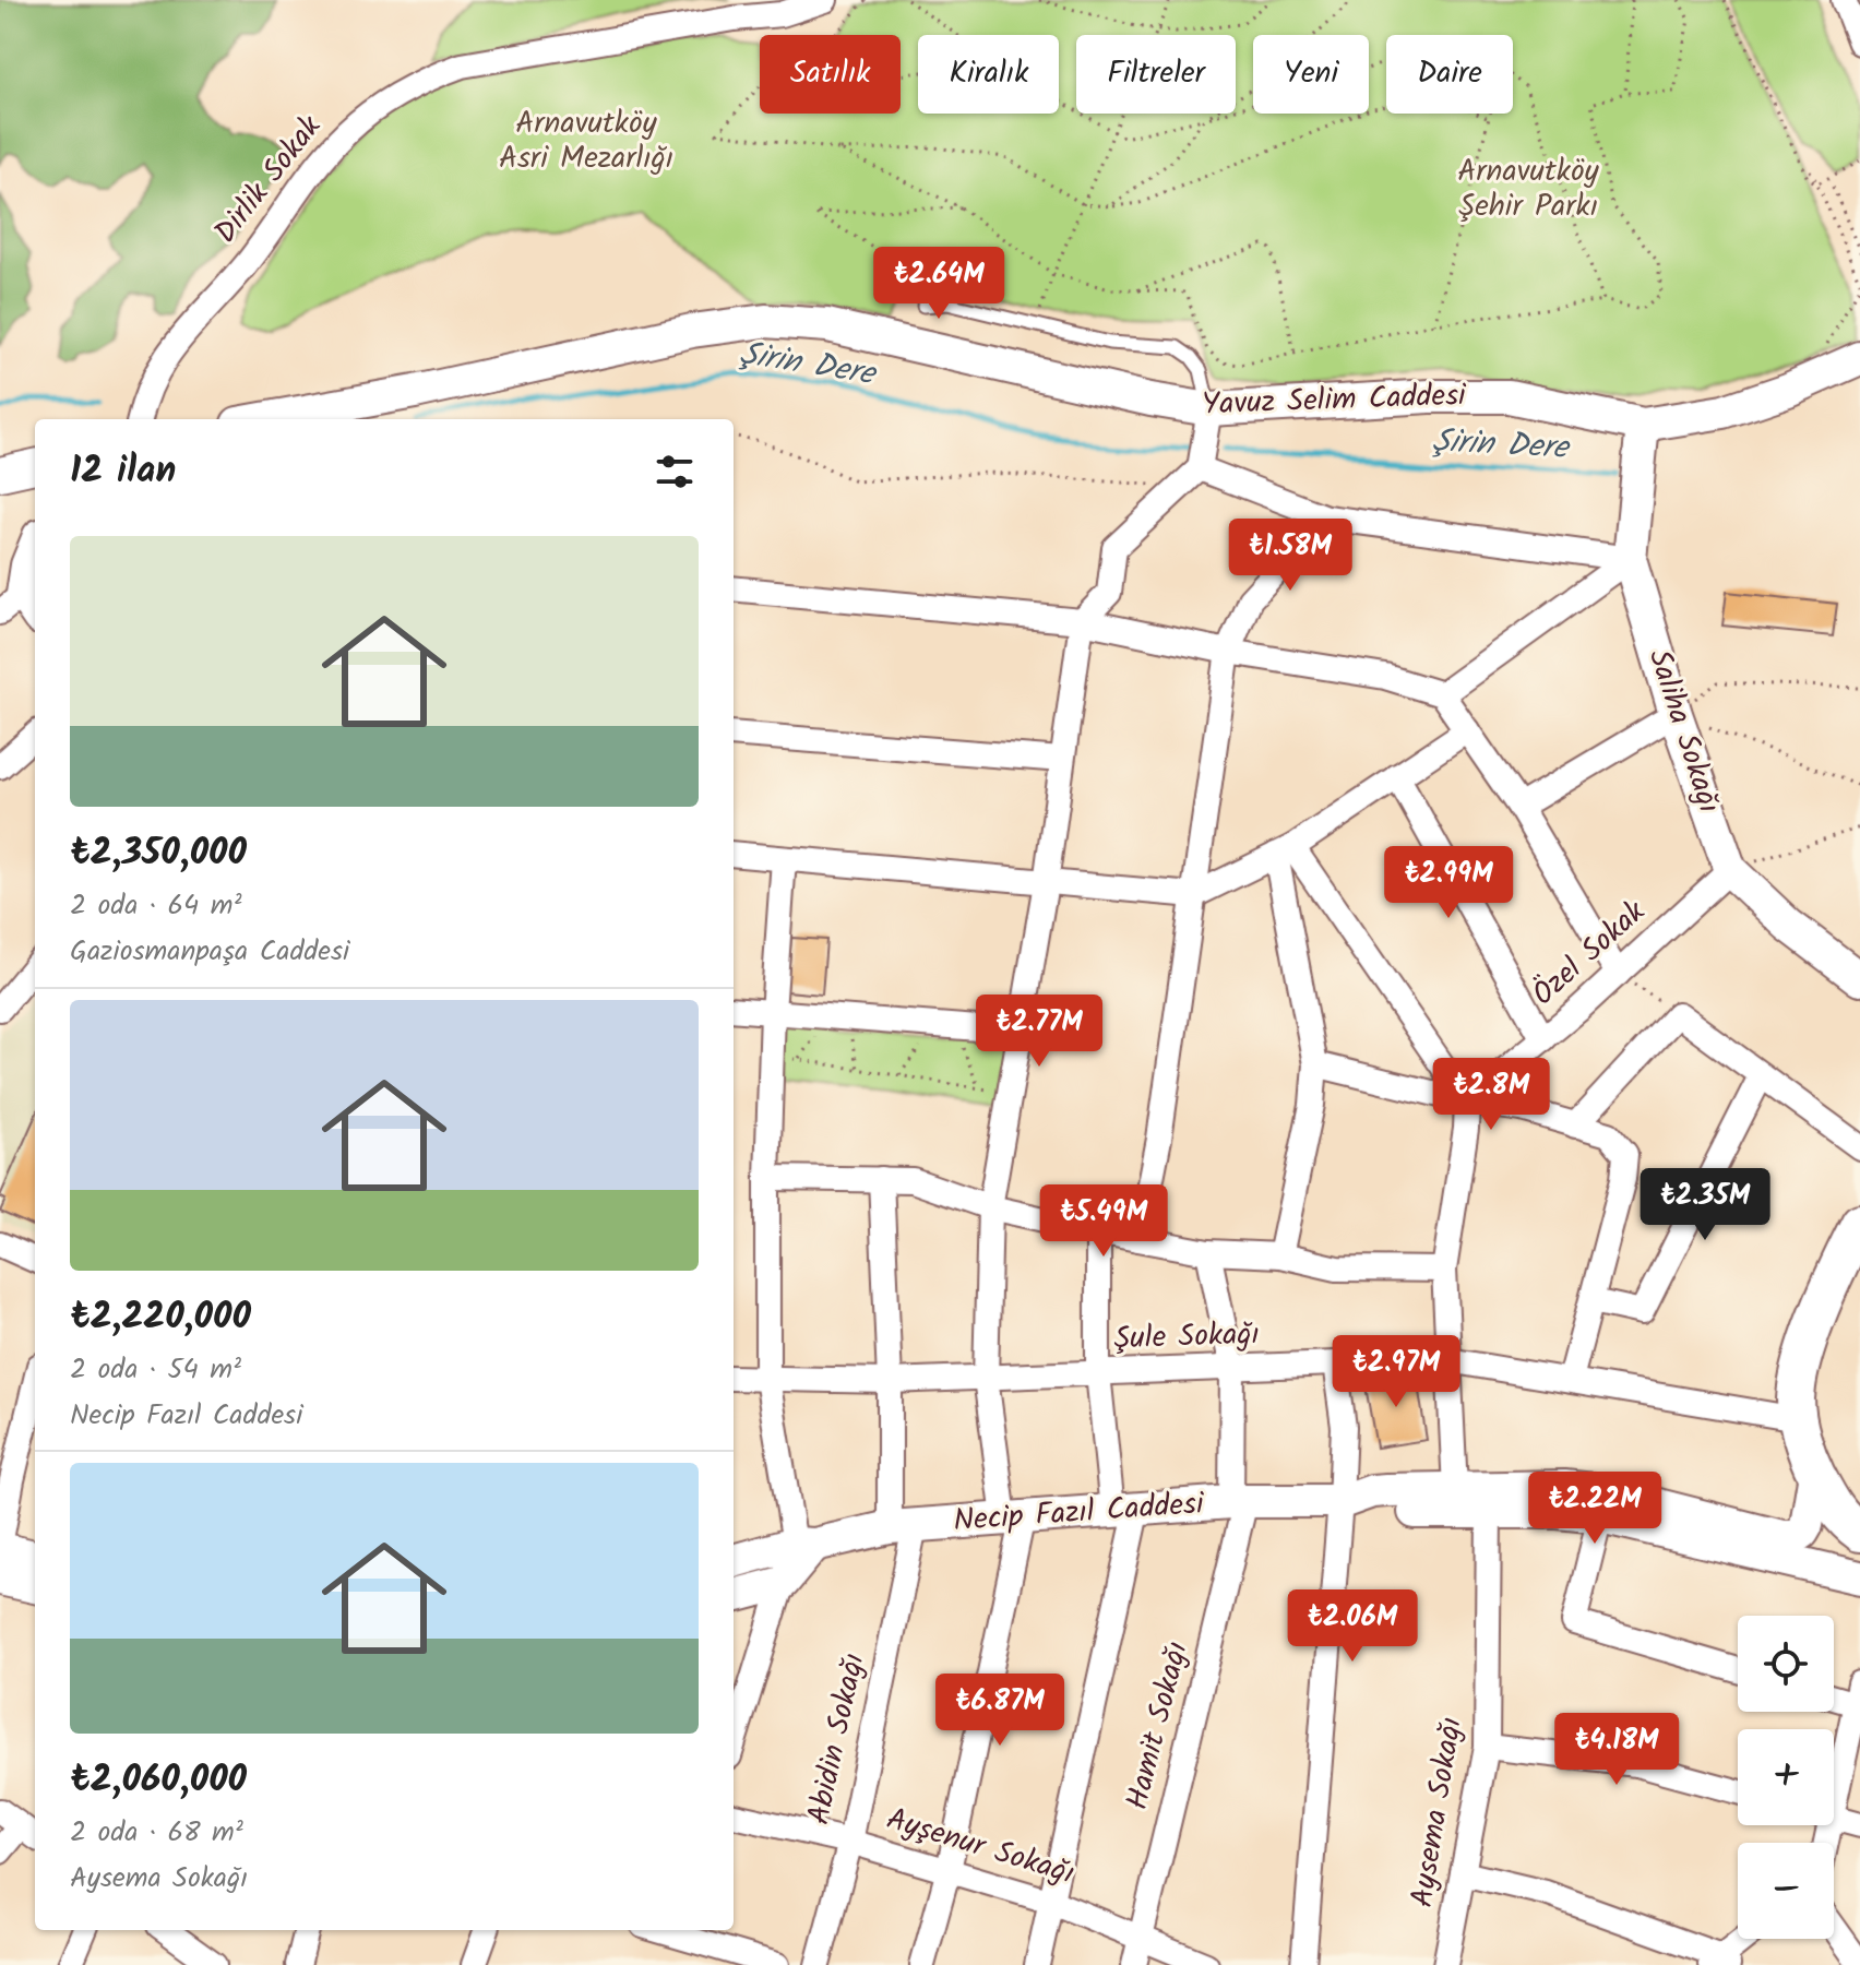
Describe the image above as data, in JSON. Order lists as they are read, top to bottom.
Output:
{
  "streets": {
    "main road": ["Yavuz Selim Caddesi", "Saliha Sokağı", "Necip Fazıl Caddesi"],
    "street": [
      "Dirlik Sokak",
      "Özel Sokak",
      "Şule Sokağı",
      "Hamit Sokağı",
      "Abidin Sokağı",
      "Aysema Sokağı",
      "Ayşenur Sokağı"
    ]
  },
  "crossings": [
    ["Yavuz Selim Caddesi", "Saliha Sokağı"],
    ["Saliha Sokağı", "Özel Sokak"],
    ["Şule Sokağı", "Hamit Sokağı"],
    ["Şule Sokağı", "Abidin Sokağı"],
    ["Necip Fazıl Caddesi", "Hamit Sokağı"],
    ["Necip Fazıl Caddesi", "Abidin Sokağı"],
    ["Necip Fazıl Caddesi", "Aysema Sokağı"],
    ["Hamit Sokağı", "Ayşenur Sokağı"],
    ["Abidin Sokağı", "Ayşenur Sokağı"]
  ],
  "water": ["Şirin Dere"],
  "parks": ["Arnavutköy Asri Mezarlığı", "Arnavutköy Şehir Parkı"],
  "page": {
    "chip": [
      "Satılık",
      "Kiralık",
      "Filtreler",
      "Yeni",
      "Daire"
    ],
    "price": [
      "₺2.64M",
      "₺1.58M",
      "₺2.99M",
      "₺2.77M",
      "₺2.8M",
      "₺2.35M",
      "₺5.49M",
      "₺2.97M",
      "₺2.22M",
      "₺2.06M",
      "₺6.87M",
      "₺4.18M"
    ],
    "heading": "12 ilan",
    "list": [
      {
        "name": "₺2,350,000",
        "note": "2 oda · 64 m² · Gaziosmanpaşa Caddesi"
      },
      {
        "name": "₺2,220,000",
        "note": "2 oda · 54 m² · Necip Fazıl Caddesi"
      },
      {
        "name": "₺2,060,000",
        "note": "2 oda · 68 m² · Aysema Sokağı"
      }
    ],
    "map_buttons": ["+", "−"]
  }
}
